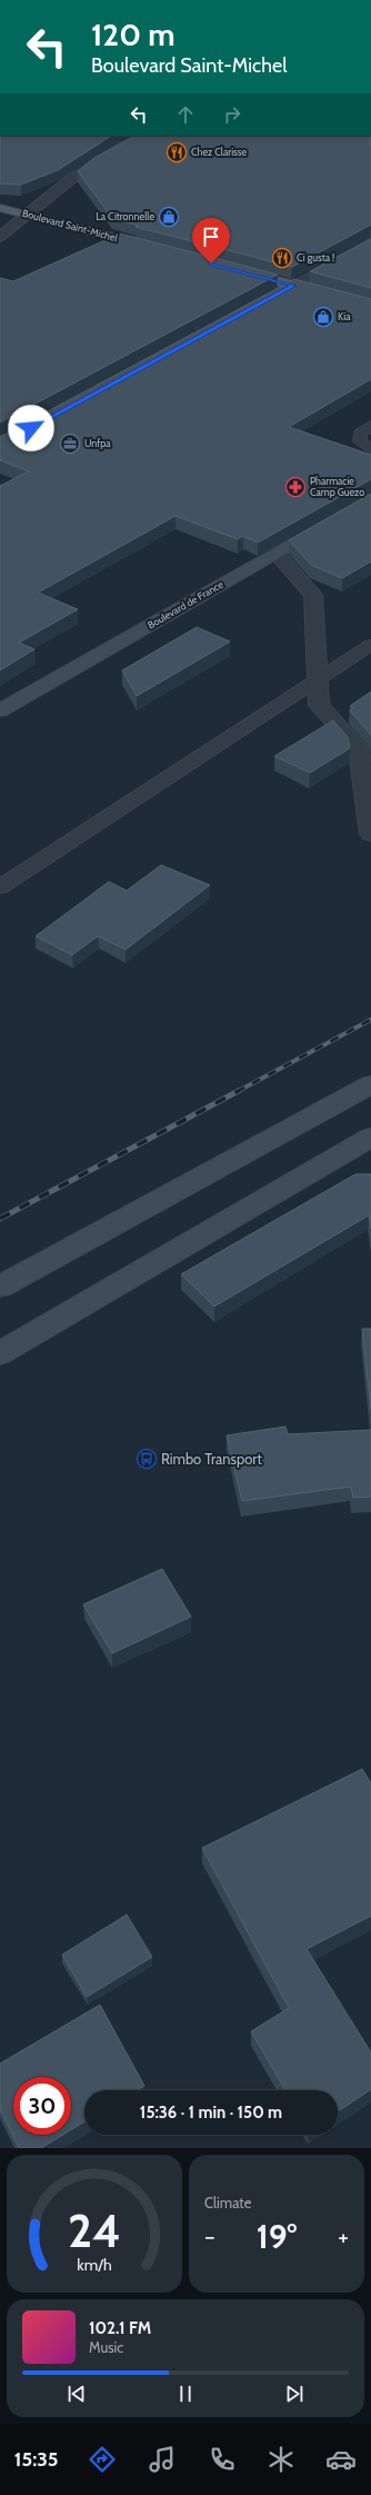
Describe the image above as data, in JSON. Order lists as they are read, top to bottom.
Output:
{
  "streets": {
    "main road": ["Boulevard Saint-Michel", "Boulevard de France"]
  },
  "places": {
    "restaurant": ["Chez Clarisse", "Ci gusta !"],
    "shop": ["La Citronnelle", "Kia"],
    "office": ["Unfpa"],
    "pharmacy": ["Pharmacie Camp Guezo"],
    "bus stop": ["Rimbo Transport"]
  },
  "page": {
    "turn": ["120 m", "Boulevard Saint-Michel"],
    "limit": "30",
    "trip": "15:36 · 1 min · 150 m",
    "tile": "Climate",
    "heat": ["−", "19°", "+"],
    "song": ["102.1 FM", "Music"],
    "tabs": "15:35",
    "gauge": ["24", "km/h"]
  }
}
